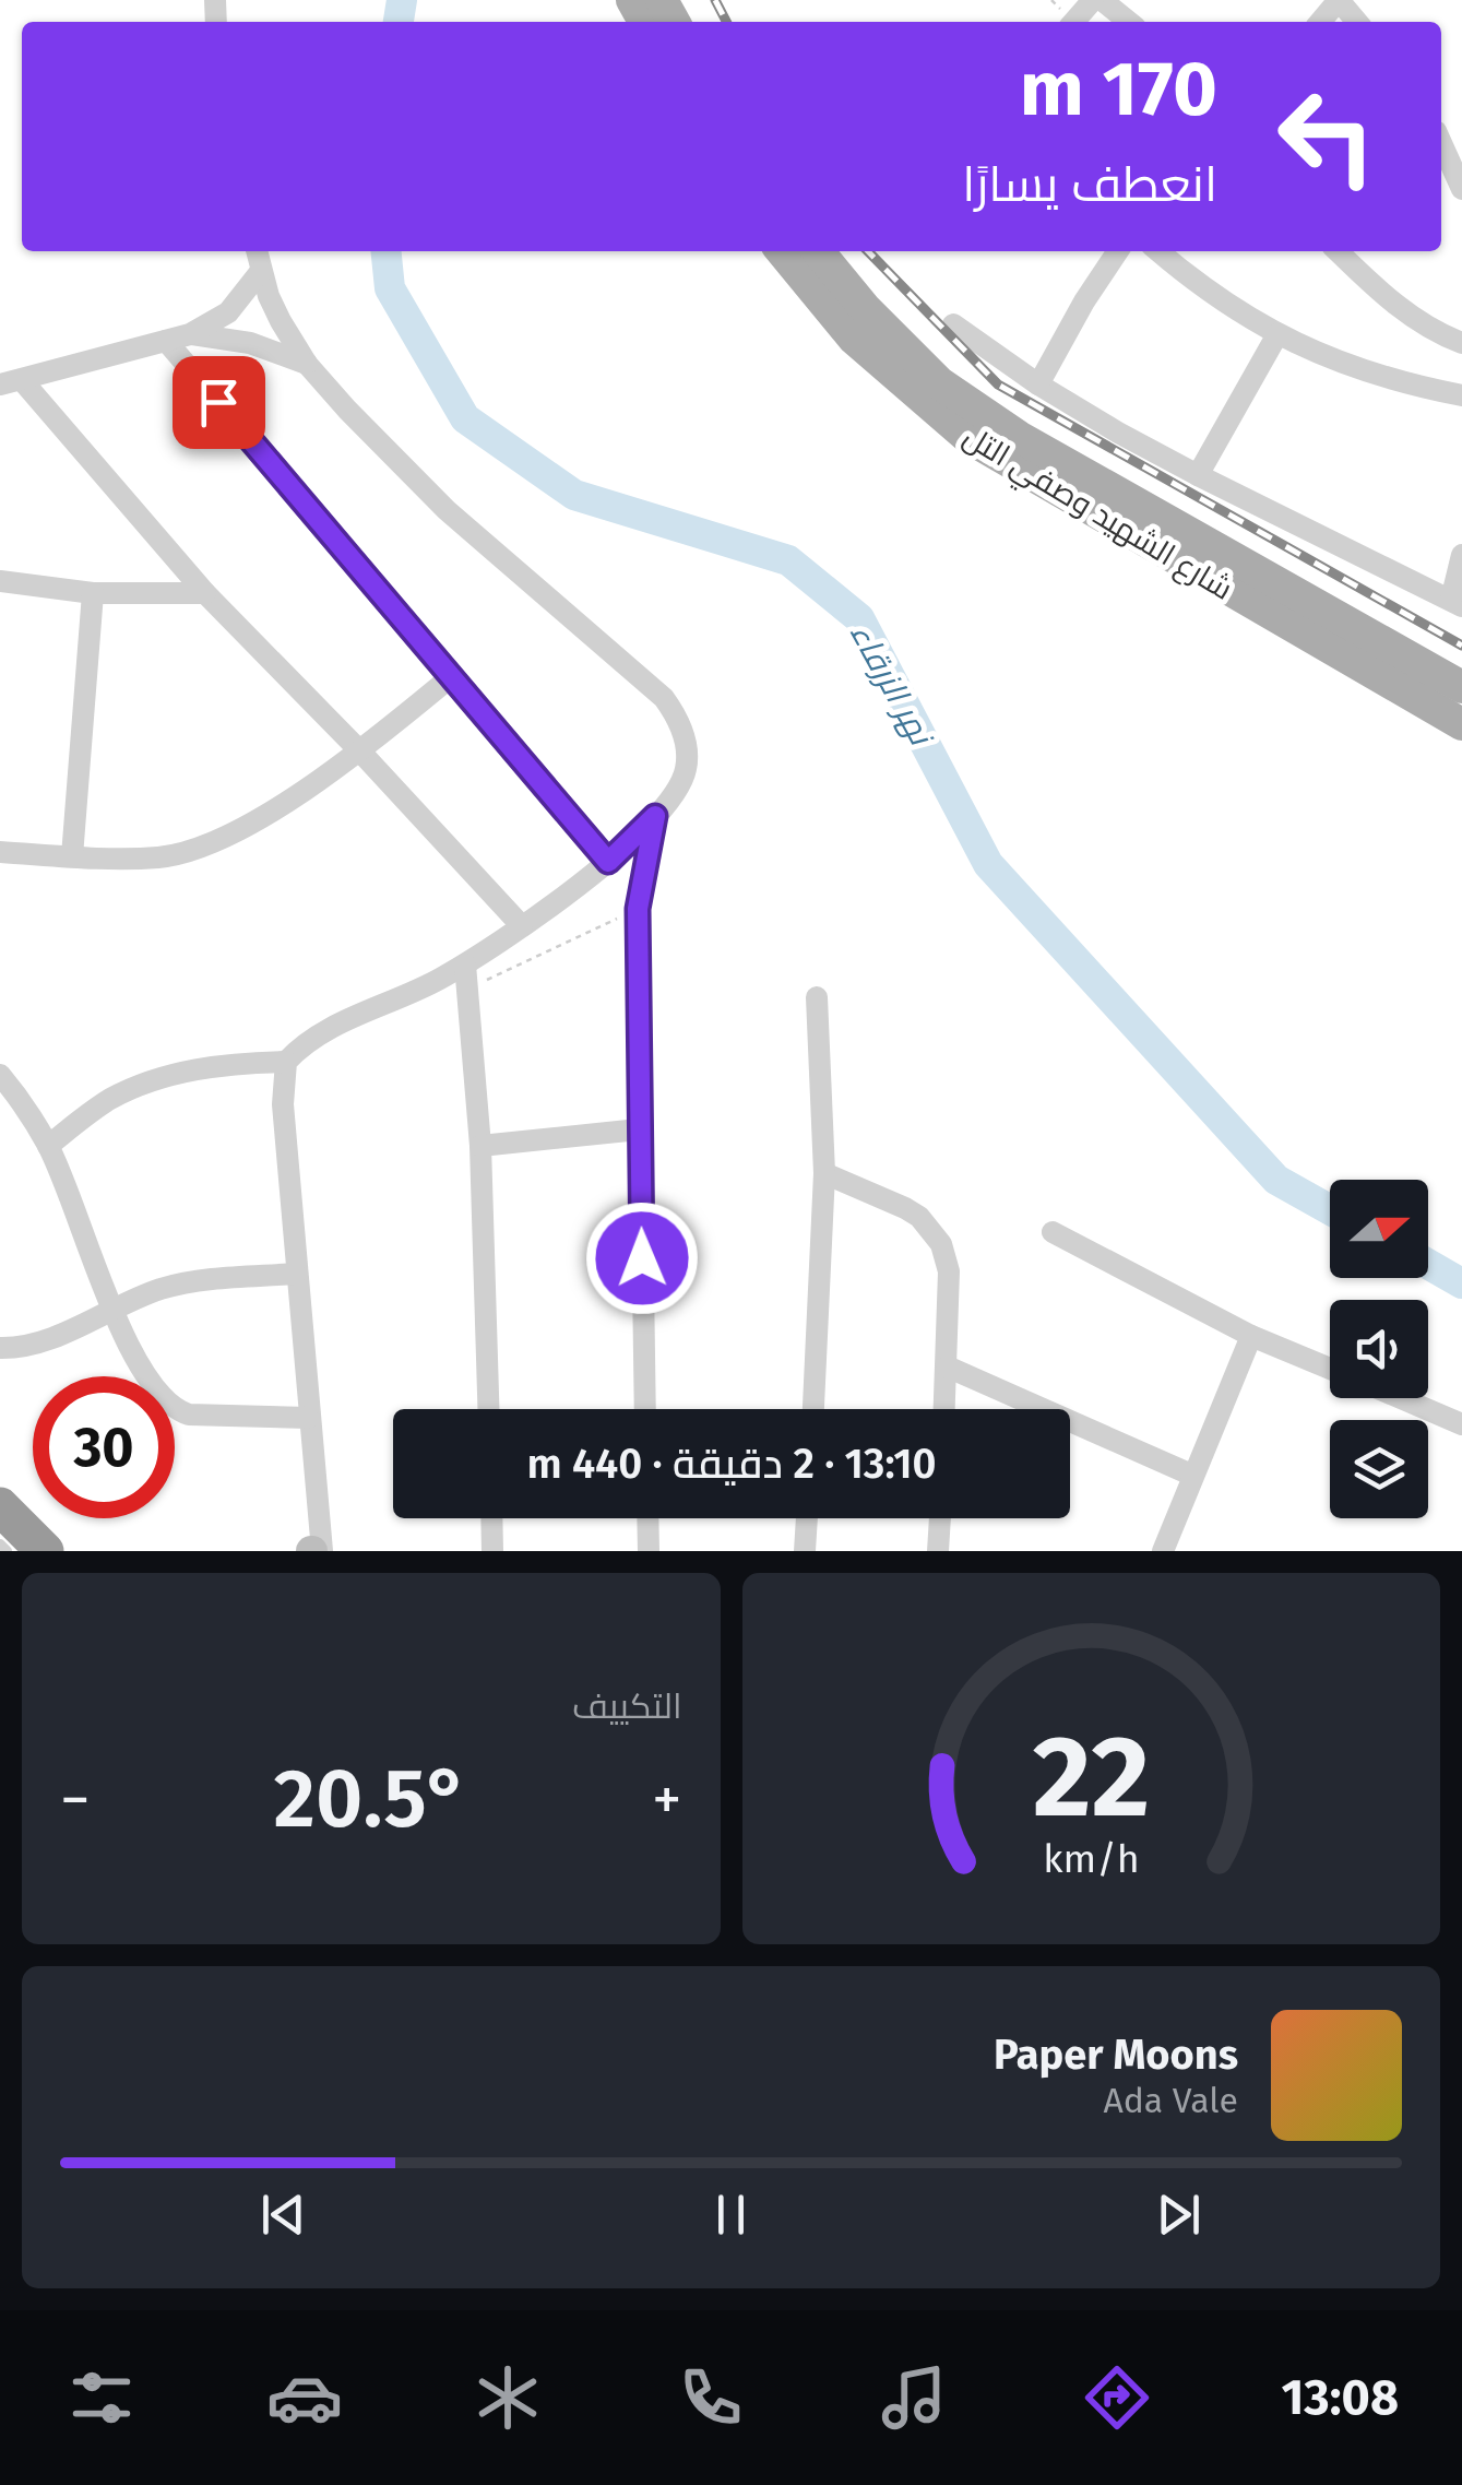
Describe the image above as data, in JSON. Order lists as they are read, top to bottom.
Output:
{
  "streets": {
    "main road": ["شارع الشهيد وصفي التل"]
  },
  "water": ["نهر الزرقاء"],
  "north": "right",
  "page": {
    "turn": ["170 m", "انعطف يسارًا"],
    "limit": "30",
    "trip": "13:10 · 2 دقيقة · 440 m",
    "tile": "التكييف",
    "heat": ["−", "20.5°", "+"],
    "song": ["Paper Moons", "Ada Vale"],
    "tabs": "13:08",
    "gauge": ["22", "km/h"]
  }
}
